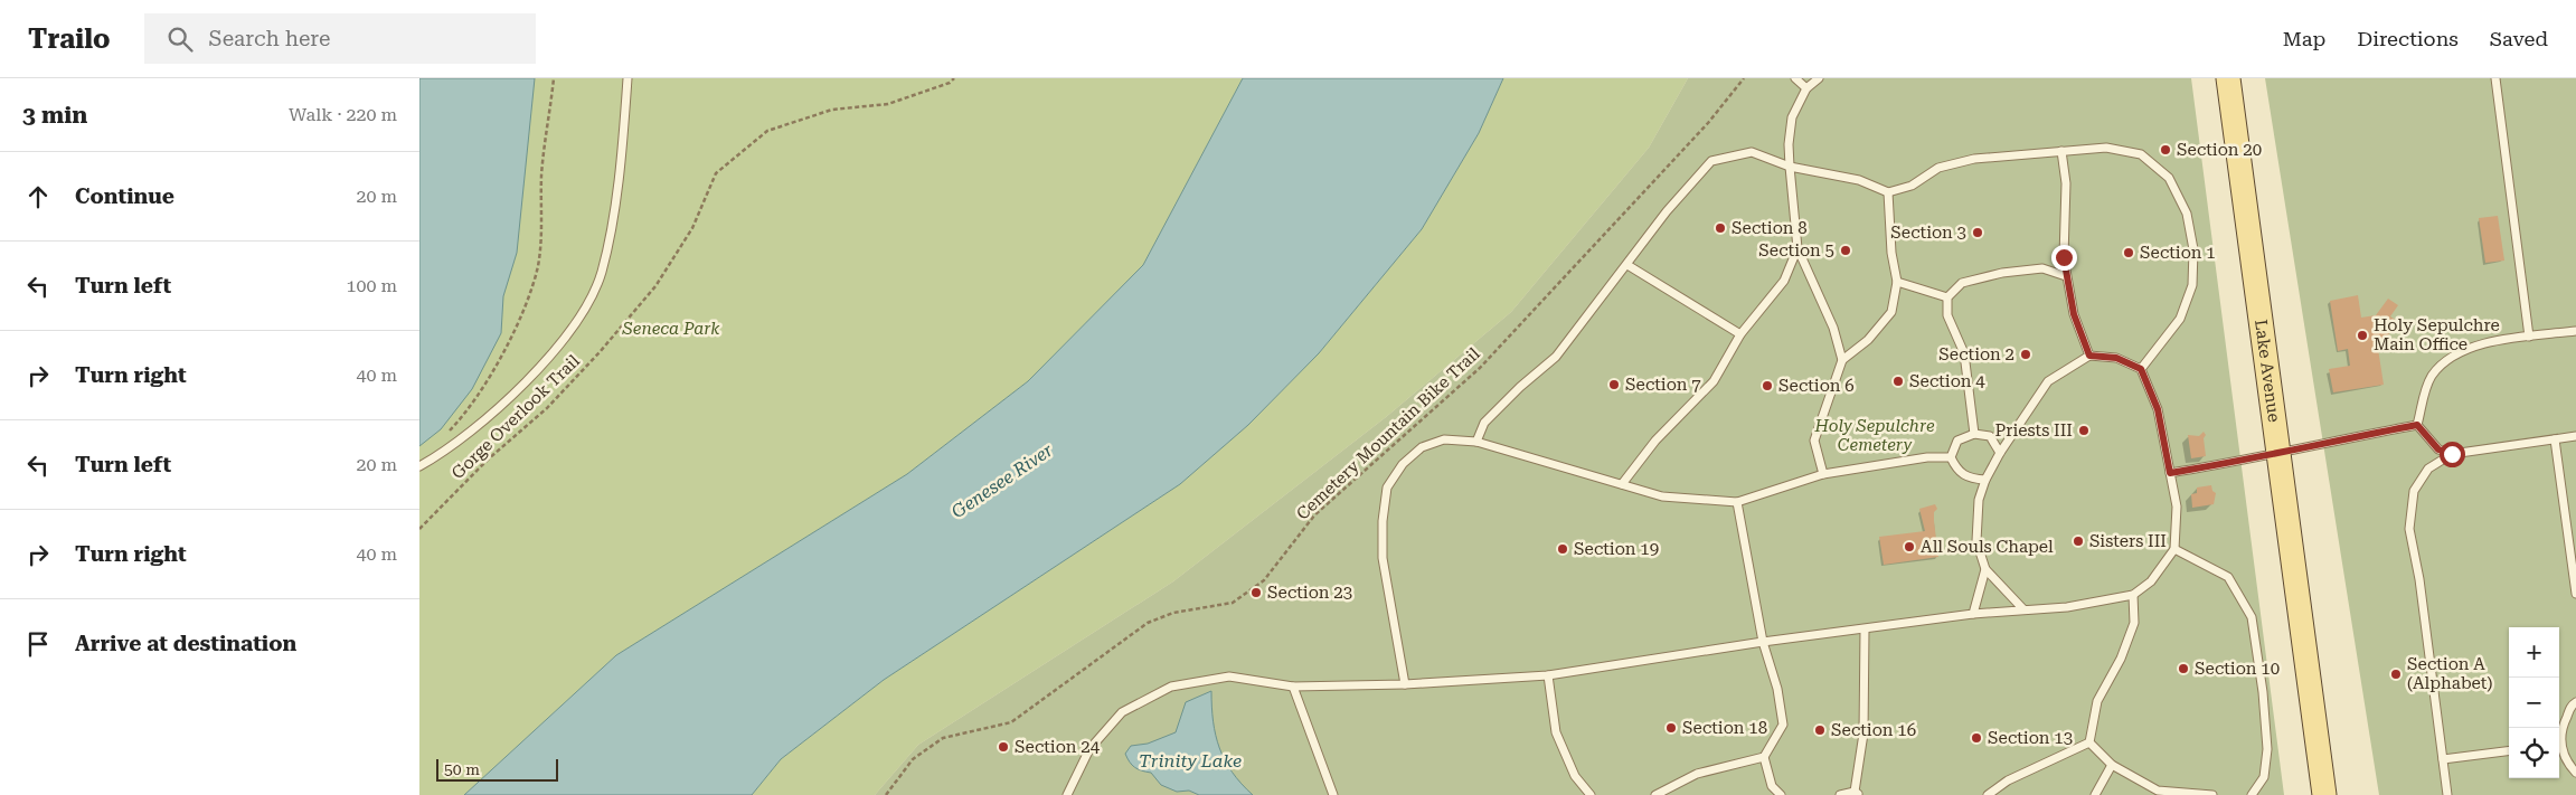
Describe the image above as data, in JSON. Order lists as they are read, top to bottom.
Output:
{
  "streets": {
    "main road": ["Lake Avenue"],
    "path": ["Gorge Overlook Trail", "Cemetery Mountain Bike Trail"]
  },
  "water": ["Genesee River", "Trinity Lake"],
  "parks": ["Seneca Park", "Holy Sepulchre Cemetery"],
  "places": [
    "Section 20",
    "Section 8",
    "Section 3",
    "Section 5",
    "Section 1",
    "Holy Sepulchre Main Office",
    "Section 2",
    "Section 4",
    "Section 7",
    "Section 6",
    "Priests III",
    "Sisters III",
    "All Souls Chapel",
    "Section 19",
    "Section 23",
    "Section 10",
    "Section A (Alphabet)",
    "Section 18",
    "Section 16",
    "Section 13",
    "Section 24"
  ],
  "scale_bar": "50 m",
  "page": {
    "header": "Trailo",
    "search": "Search here",
    "nav": ["Map", "Directions", "Saved"],
    "heading": ["3 min", "Walk · 220 m"],
    "list": [
      ["Continue", "20 m"],
      ["Turn left", "100 m"],
      ["Turn right", "40 m"],
      ["Turn left", "20 m"],
      ["Turn right", "40 m"],
      "Arrive at destination"
    ],
    "map_buttons": ["+", "−"],
    "scale": "50 m"
  }
}
